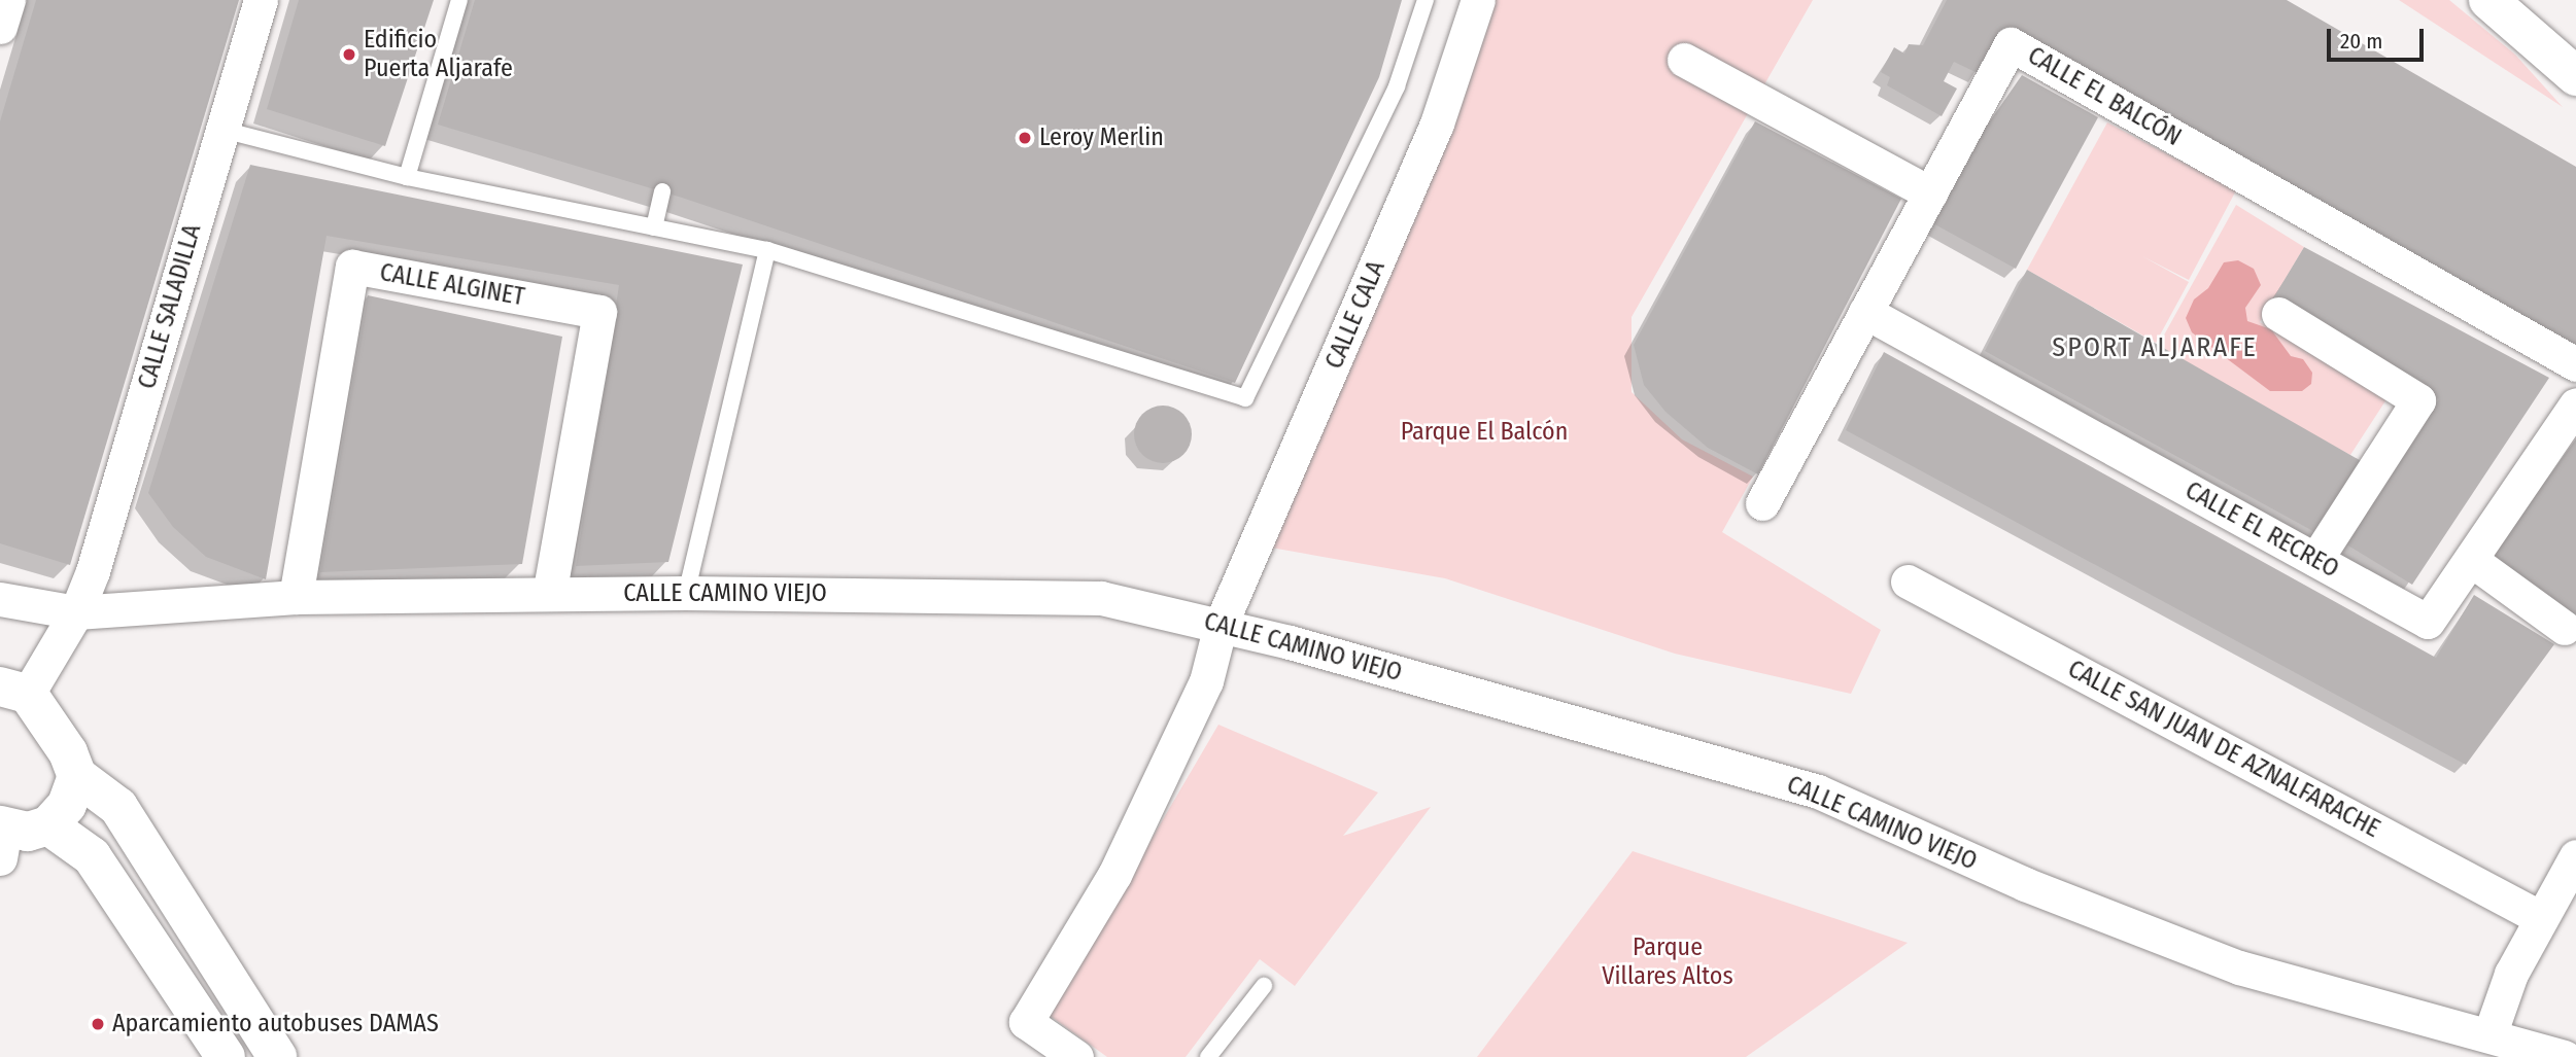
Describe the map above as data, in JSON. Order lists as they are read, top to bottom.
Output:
{
  "streets": {
    "street": [
      "CALLE EL BALCÓN",
      "CALLE ALGINET",
      "CALLE SALADILLA",
      "CALLE CALA",
      "CALLE EL RECREO",
      "CALLE CAMINO VIEJO",
      "CALLE SAN JUAN DE AZNALFARACHE"
    ]
  },
  "crossings": [
    ["CALLE EL BALCÓN", "CALLE EL RECREO"],
    ["CALLE ALGINET", "CALLE CAMINO VIEJO"],
    ["CALLE SALADILLA", "CALLE CAMINO VIEJO"],
    ["CALLE CALA", "CALLE CAMINO VIEJO"]
  ],
  "districts": ["SPORT ALJARAFE"],
  "parks": ["Parque El Balcón", "Parque Villares Altos"],
  "places": ["Edificio Puerta Aljarafe", "Leroy Merlin", "Aparcamiento autobuses DAMAS"],
  "scale_bar": "20 m"
}
